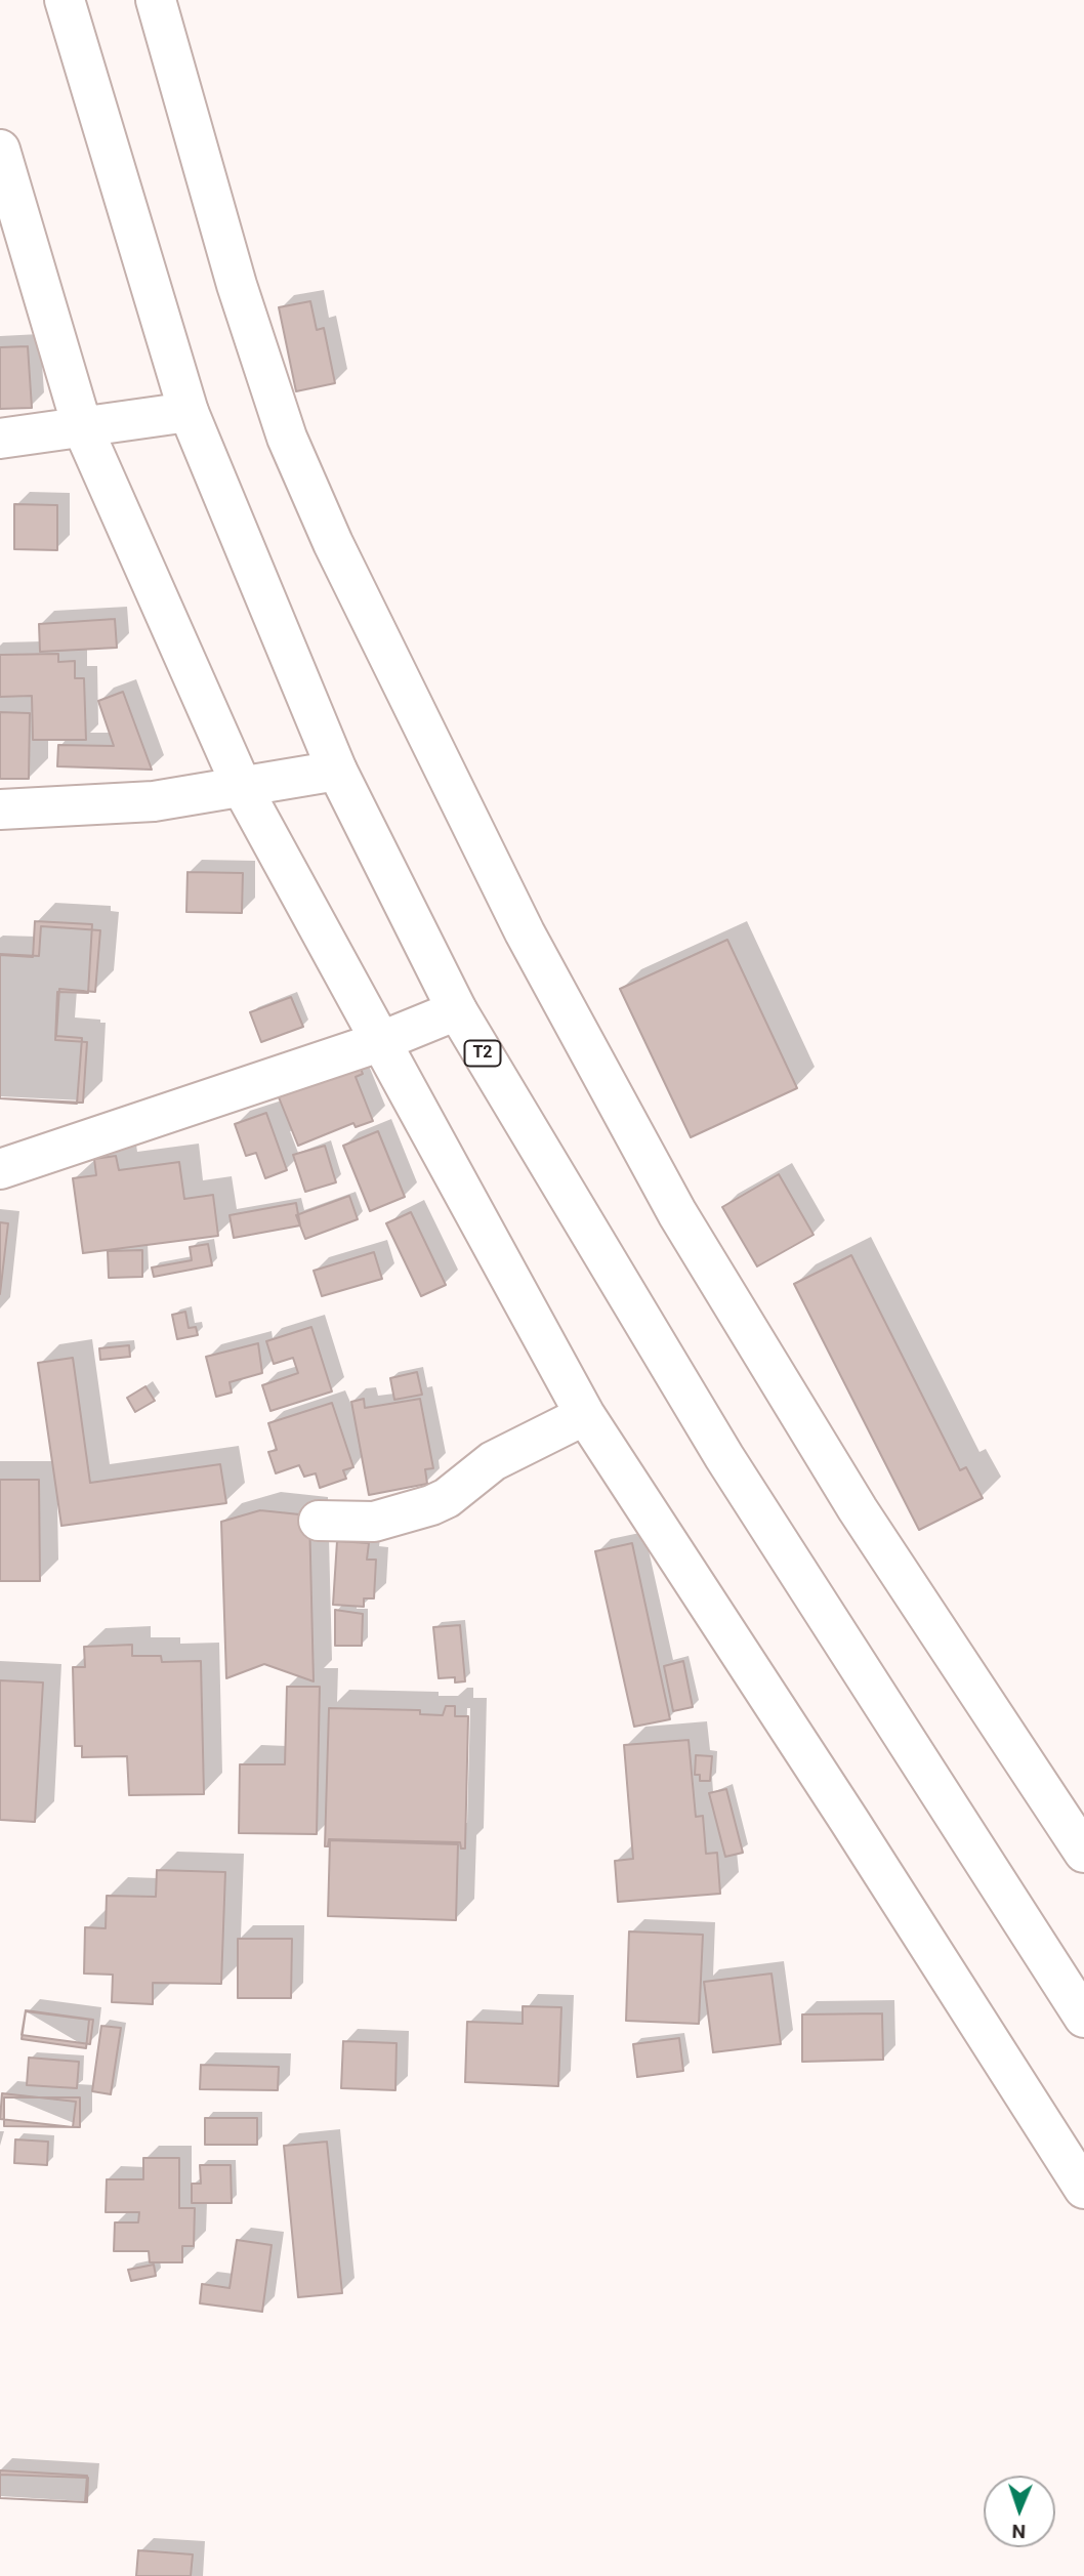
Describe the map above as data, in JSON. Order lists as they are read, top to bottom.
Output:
{
  "streets": {
    "main road": ["T2"]
  },
  "north": "bottom"
}
